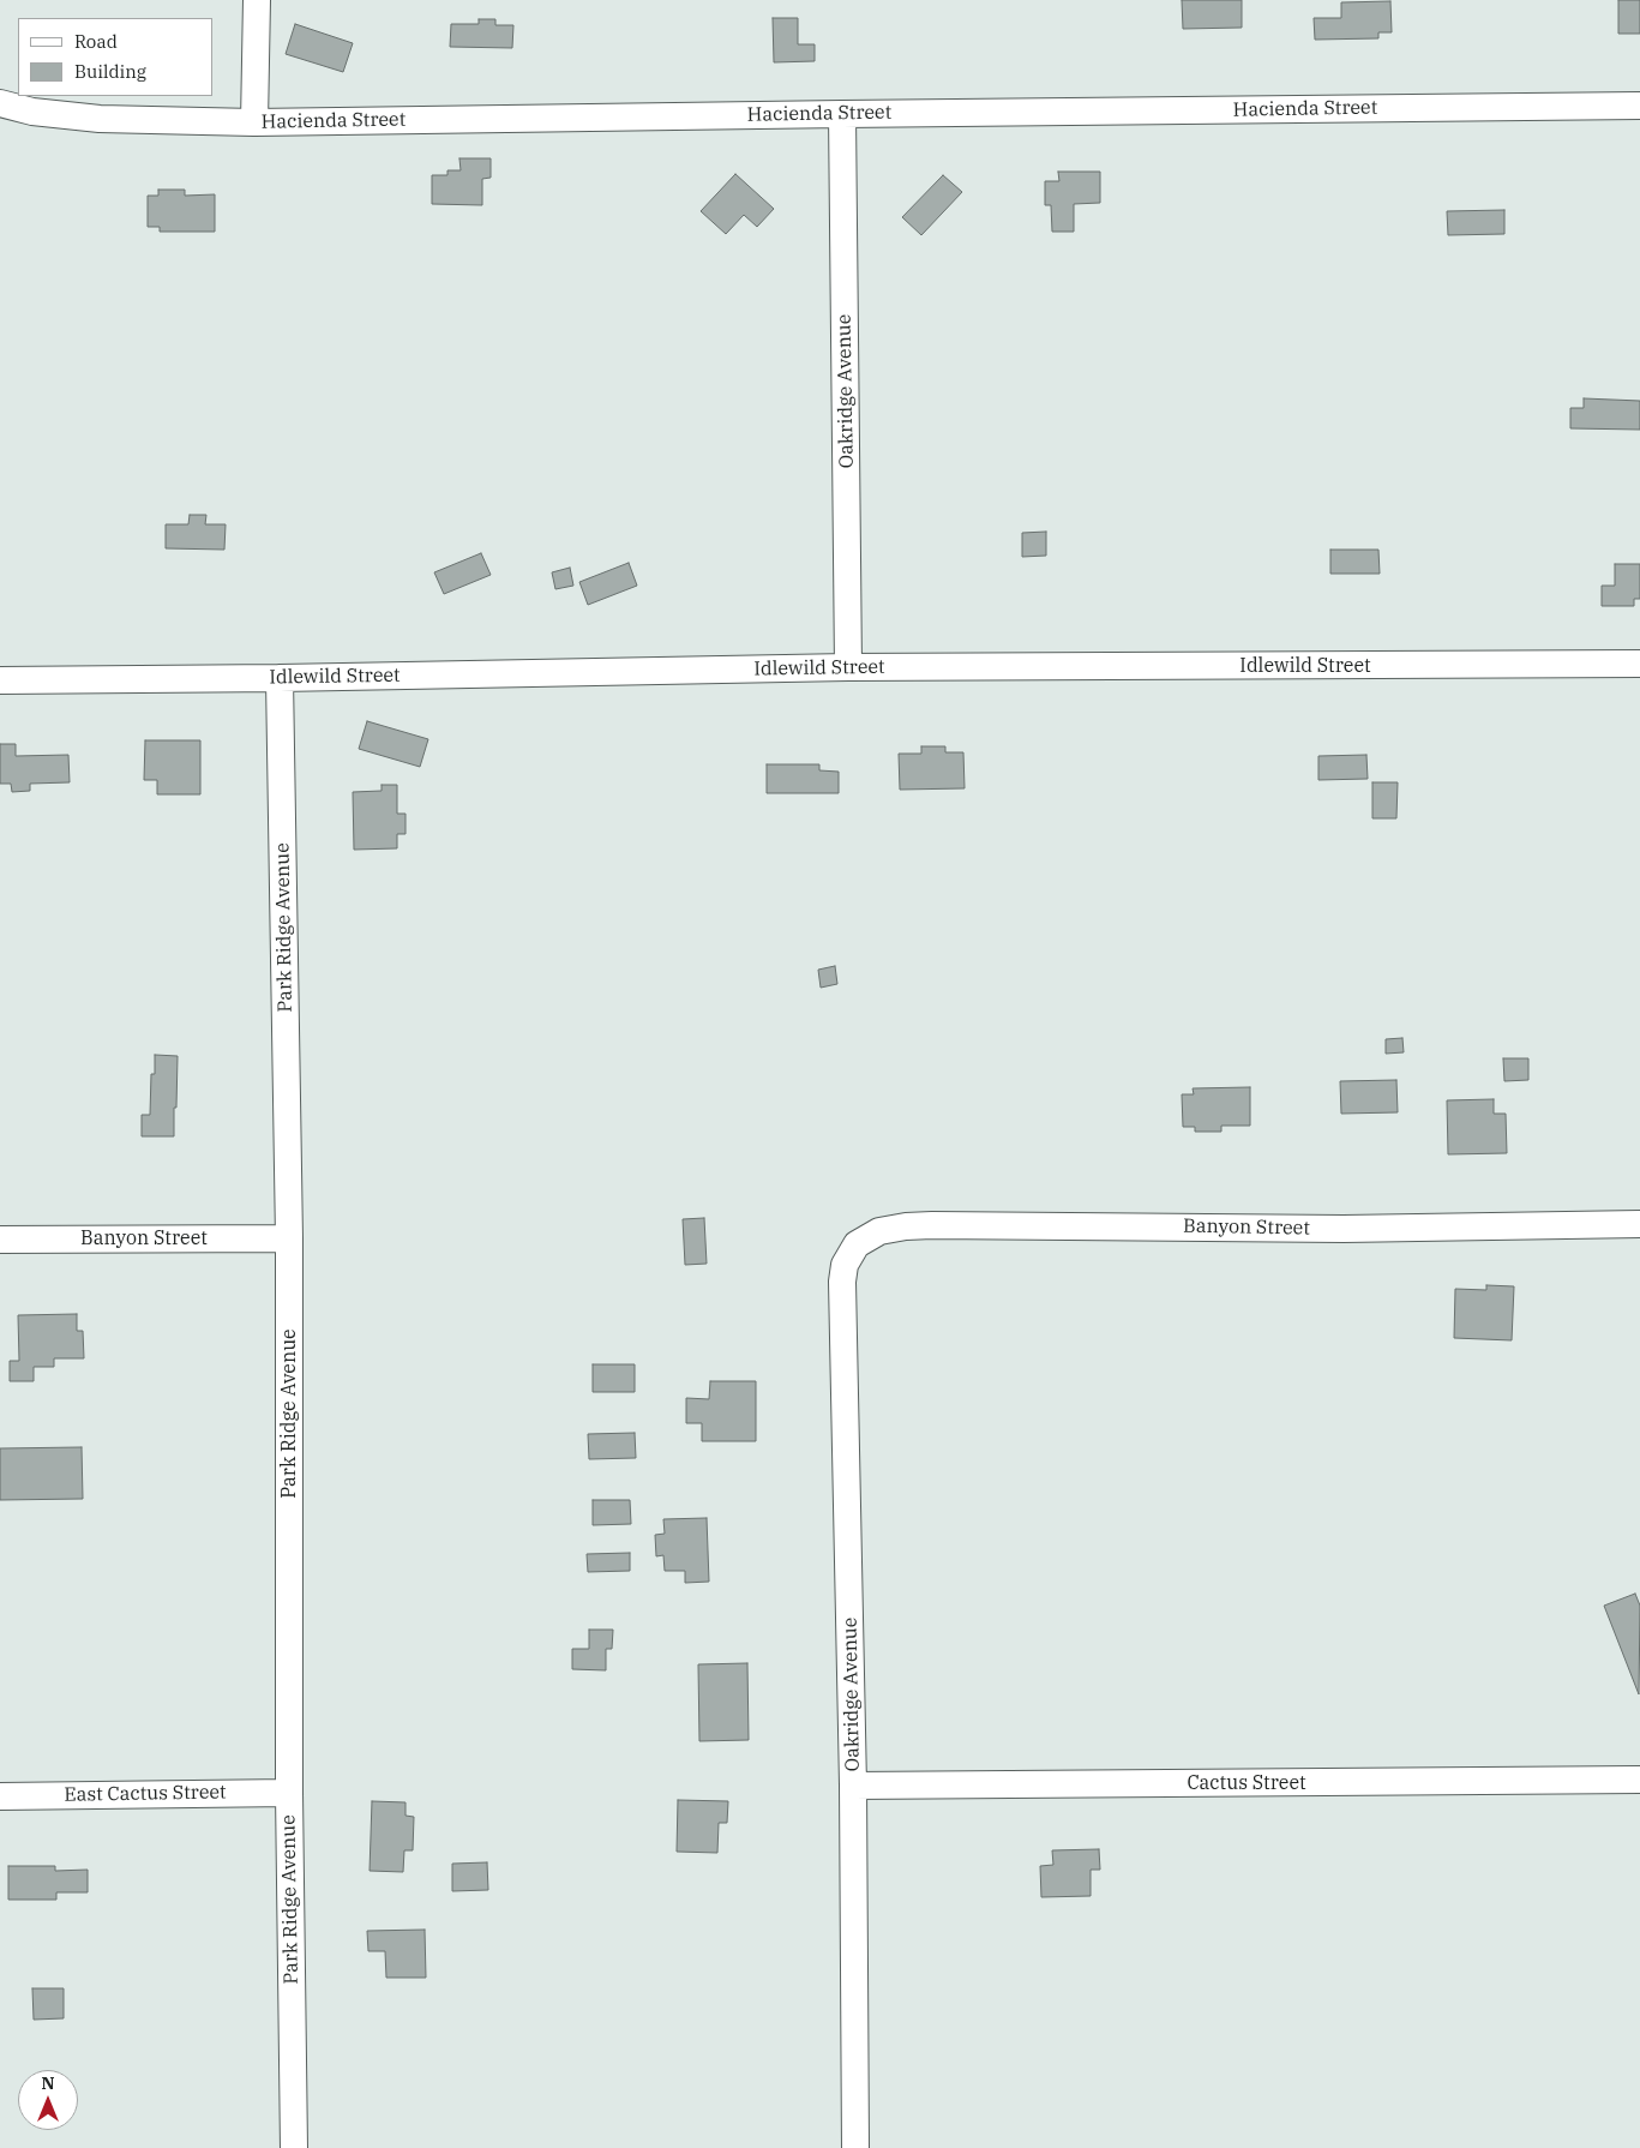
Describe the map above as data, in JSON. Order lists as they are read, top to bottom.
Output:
{
  "streets": {
    "street": [
      "Hacienda Street",
      "Oakridge Avenue",
      "Idlewild Street",
      "Park Ridge Avenue",
      "Banyon Street",
      "Cactus Street",
      "East Cactus Street"
    ]
  },
  "crossings": [
    ["Hacienda Street", "Oakridge Avenue"],
    ["Oakridge Avenue", "Idlewild Street"],
    ["Oakridge Avenue", "Banyon Street"],
    ["Oakridge Avenue", "Cactus Street"],
    ["Idlewild Street", "Park Ridge Avenue"],
    ["Park Ridge Avenue", "Banyon Street"],
    ["Park Ridge Avenue", "East Cactus Street"]
  ],
  "legend": ["Road", "Building"],
  "north": "top"
}
